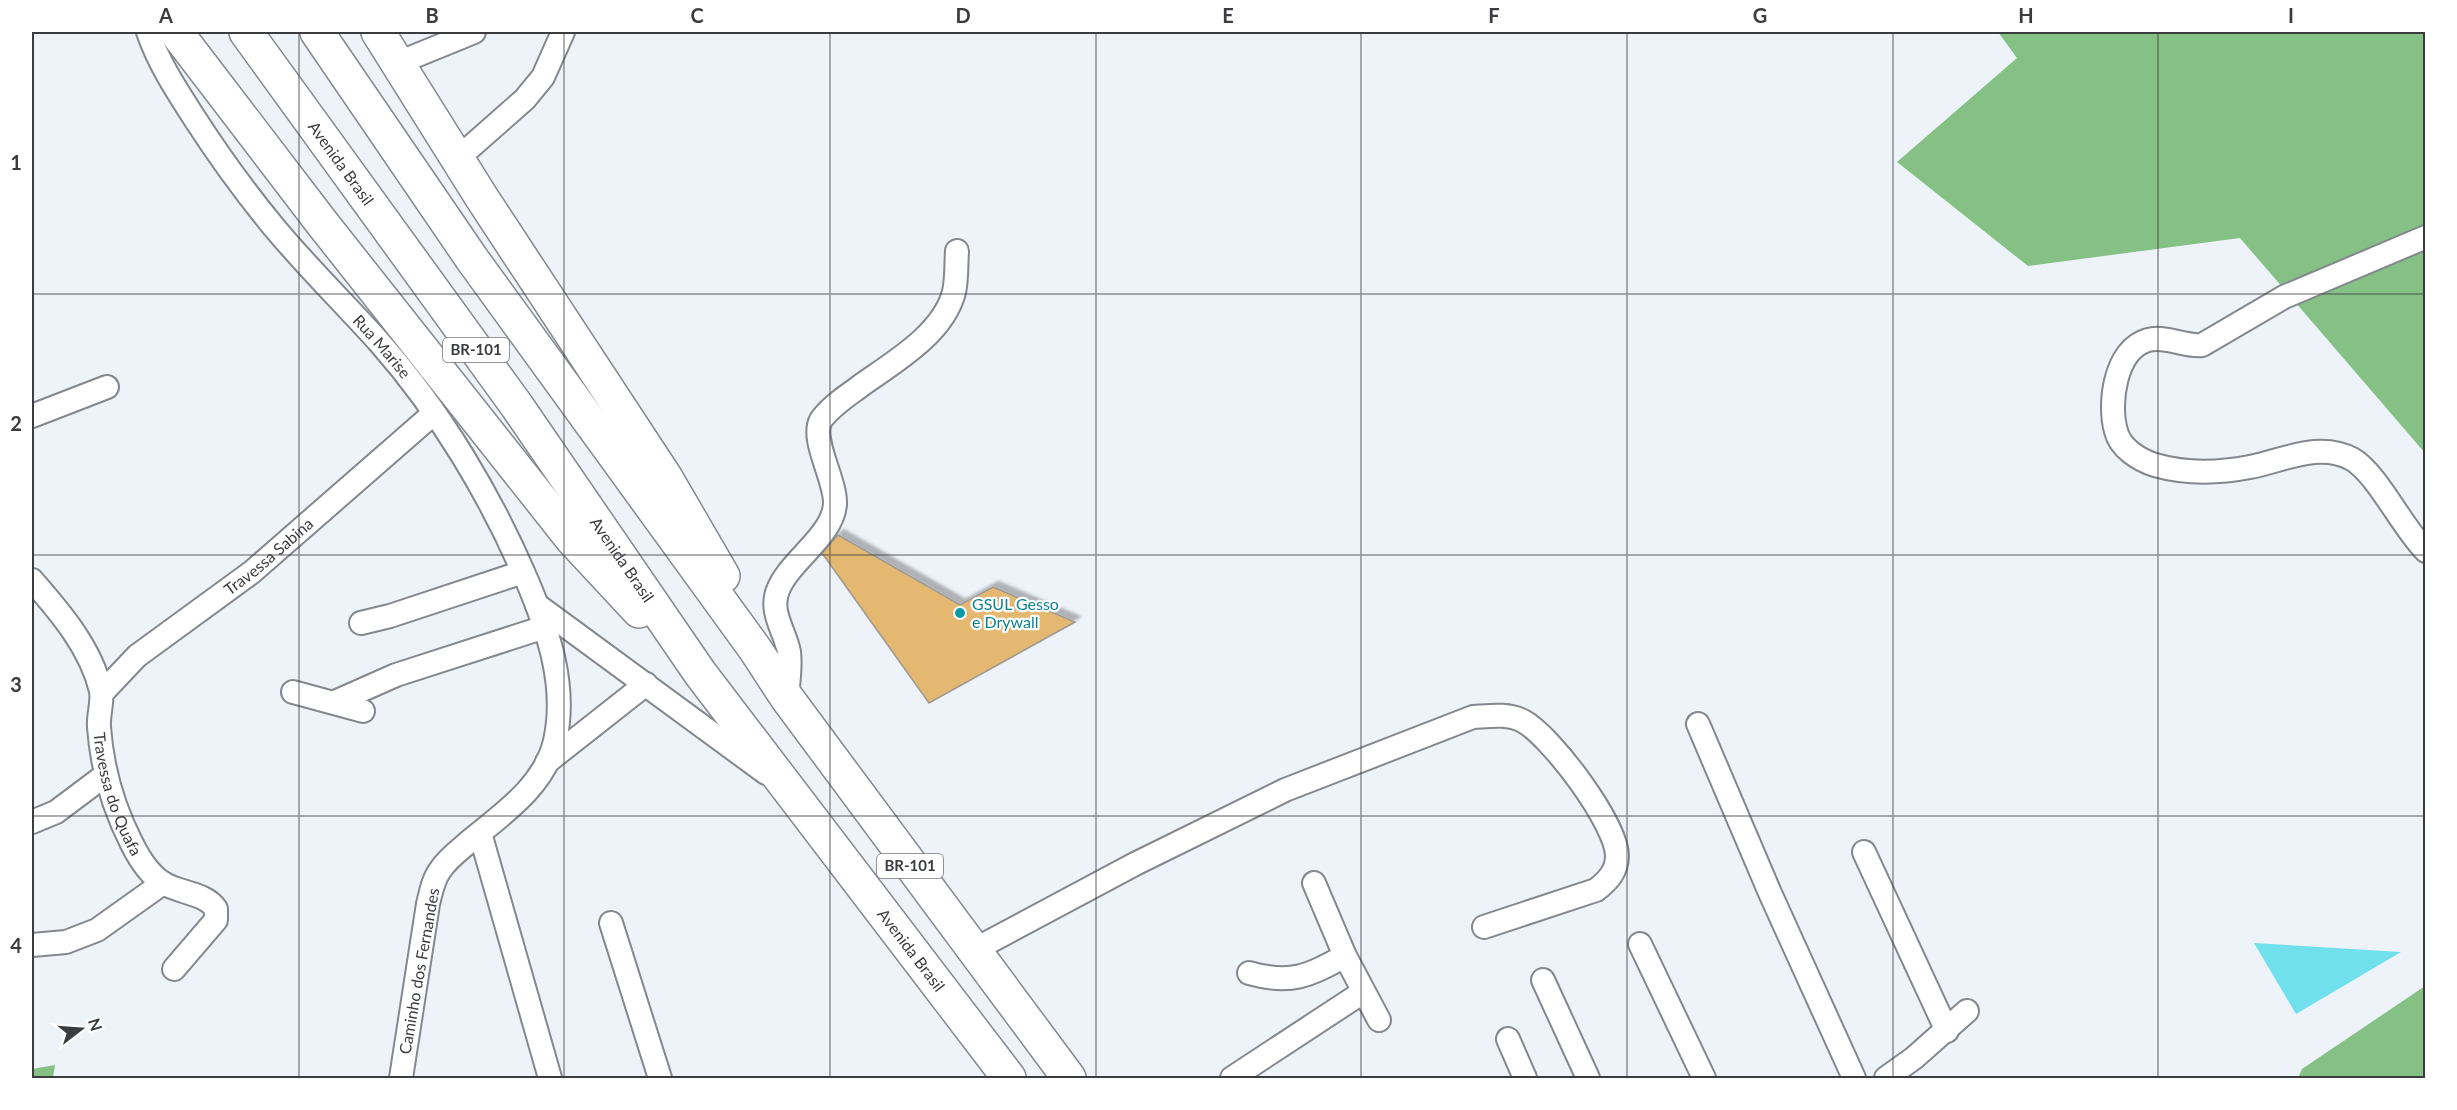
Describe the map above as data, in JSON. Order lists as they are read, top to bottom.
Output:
{
  "streets": {
    "highway": ["Avenida Brasil", "BR-101"],
    "street": [
      "Rua Marise",
      "Travessa Sabina",
      "Travessa do Quafa",
      "Caminho dos Fernandes"
    ]
  },
  "crossings": [
    ["Rua Marise", "Travessa Sabina"],
    ["Rua Marise", "Caminho dos Fernandes"],
    ["Travessa Sabina", "Travessa do Quafa"]
  ],
  "places": ["GSUL Gesso e Drywall"],
  "north": "right",
  "grid": {
    "columns": [
      "A",
      "B",
      "C",
      "D",
      "E",
      "F",
      "G",
      "H",
      "I"
    ],
    "rows": [
      "1",
      "2",
      "3",
      "4"
    ]
  }
}
